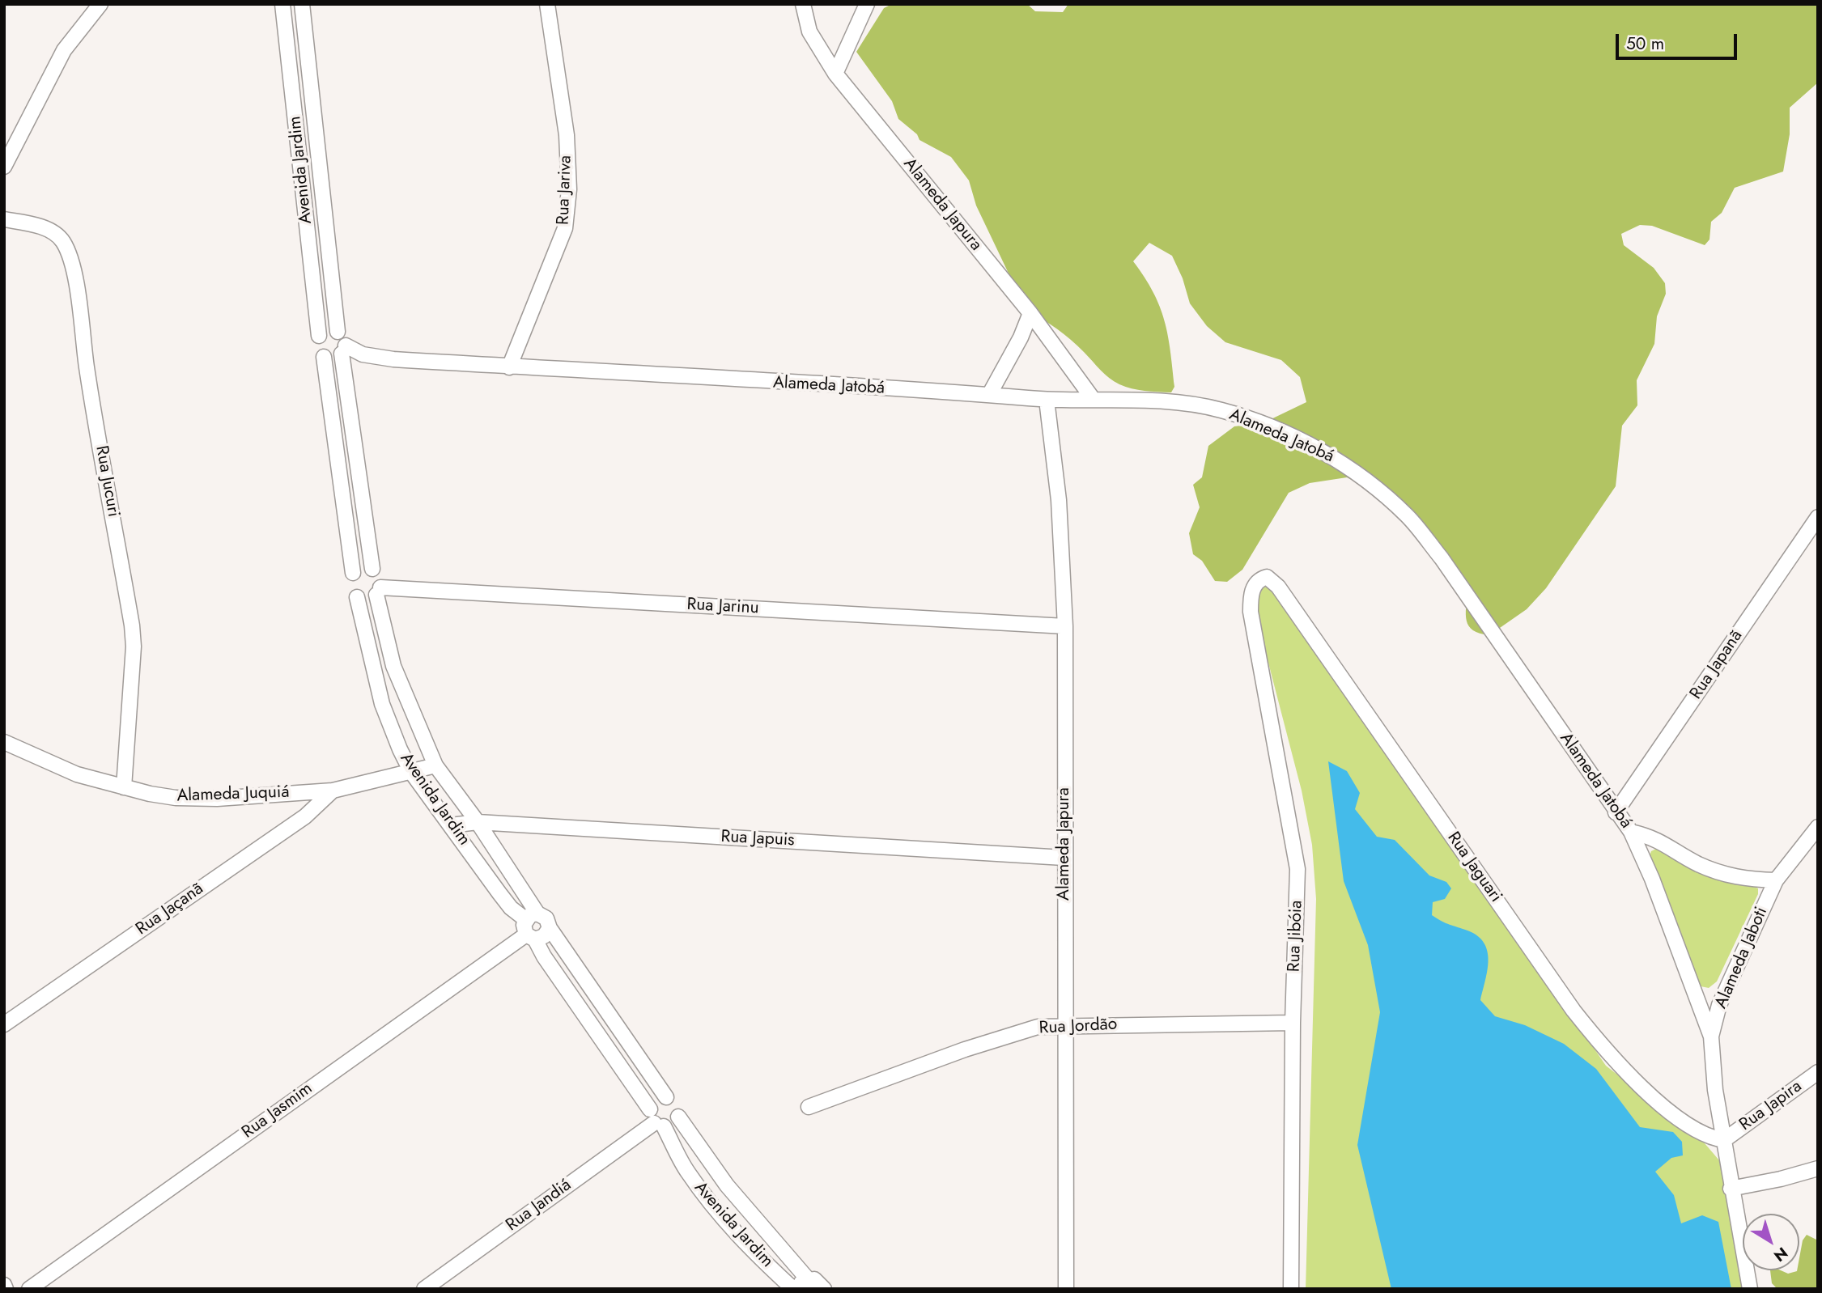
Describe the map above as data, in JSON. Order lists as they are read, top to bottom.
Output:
{
  "streets": {
    "street": [
      "Avenida Jardim",
      "Rua Jariva",
      "Alameda Japura",
      "Alameda Jatobá",
      "Rua Jucuri",
      "Rua Jarinu",
      "Rua Japanã",
      "Alameda Juquiá",
      "Rua Japuis",
      "Rua Jaguari",
      "Rua Jaçanã",
      "Rua Jibóia",
      "Alameda Jaboti",
      "Rua Jordão",
      "Rua Japira",
      "Rua Jasmim",
      "Rua Jandiá"
    ]
  },
  "crossings": [
    ["Avenida Jardim", "Alameda Jatobá"],
    ["Avenida Jardim", "Rua Jarinu"],
    ["Avenida Jardim", "Alameda Juquiá"],
    ["Avenida Jardim", "Rua Japuis"],
    ["Avenida Jardim", "Rua Jasmim"],
    ["Avenida Jardim", "Rua Jandiá"],
    ["Rua Jariva", "Alameda Jatobá"],
    ["Alameda Japura", "Alameda Jatobá"],
    ["Alameda Japura", "Rua Jarinu"],
    ["Alameda Japura", "Rua Japuis"],
    ["Alameda Japura", "Rua Jordão"],
    ["Alameda Jatobá", "Rua Japanã"],
    ["Alameda Jatobá", "Rua Jaguari"],
    ["Alameda Jatobá", "Alameda Jaboti"],
    ["Alameda Jatobá", "Rua Japira"],
    ["Rua Jucuri", "Alameda Juquiá"],
    ["Alameda Juquiá", "Rua Jaçanã"],
    ["Rua Jaguari", "Rua Jibóia"],
    ["Rua Jaguari", "Rua Japira"],
    ["Rua Jibóia", "Rua Jordão"]
  ],
  "scale_bar": "50 m",
  "north": "bottom right"
}
